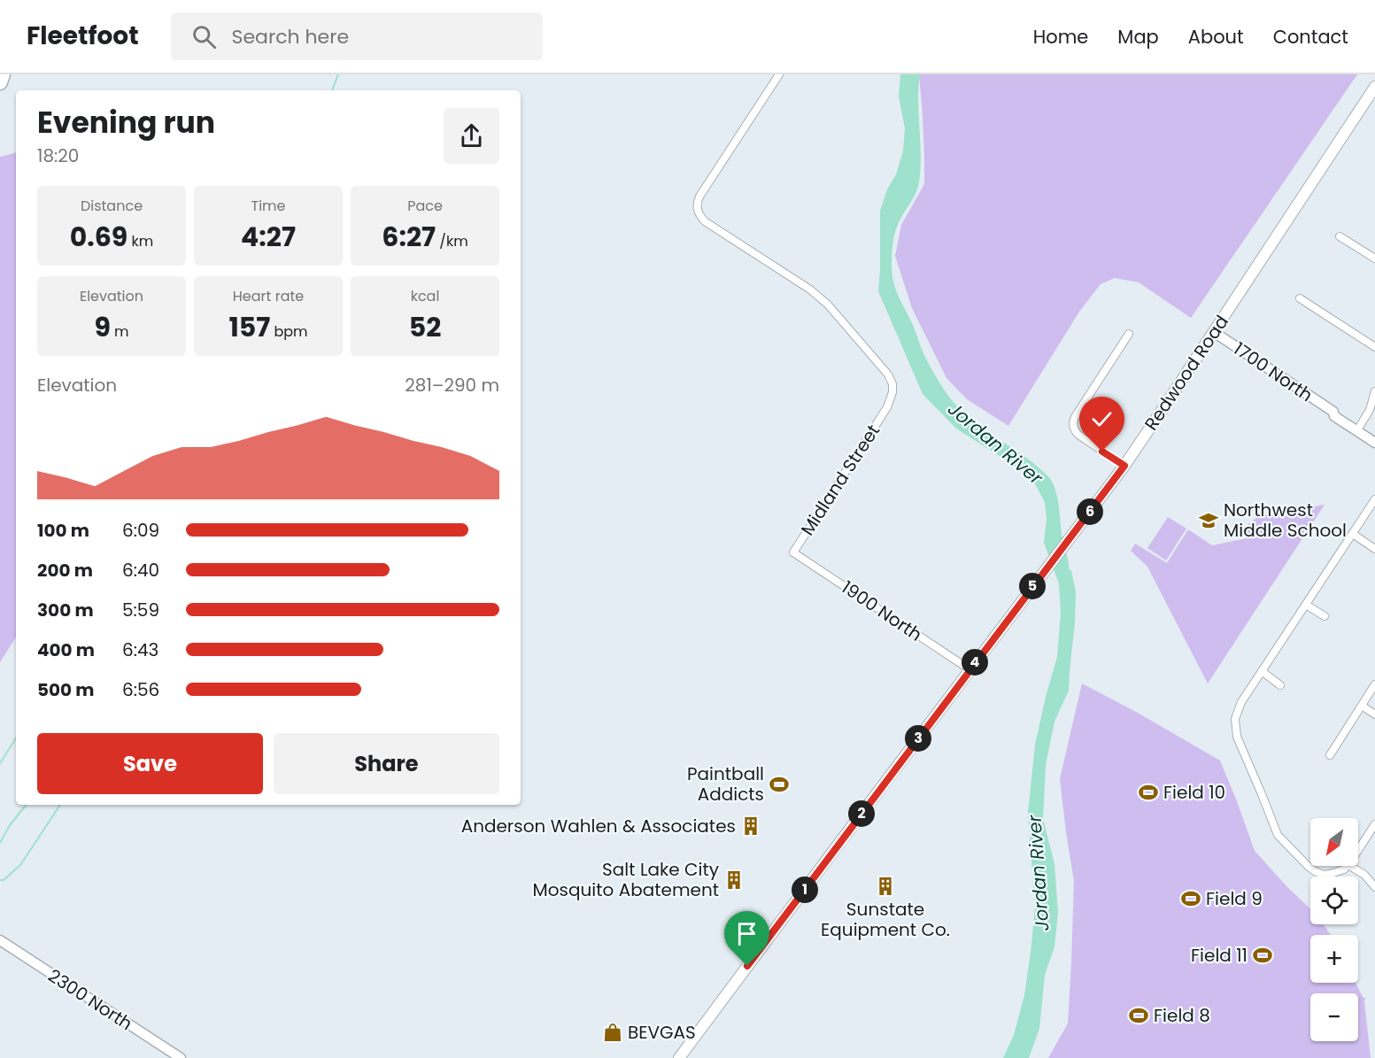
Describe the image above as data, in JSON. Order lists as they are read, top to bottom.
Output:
{
  "streets": {
    "main road": ["Redwood Road"],
    "street": [
      "1700 North",
      "Midland Street",
      "1900 North",
      "2300 North"
    ]
  },
  "crossings": [
    ["1700 North", "Redwood Road"],
    ["Redwood Road", "1900 North"],
    ["Midland Street", "1900 North"]
  ],
  "water": ["Jordan River"],
  "places": {
    "school or university": ["Northwest Middle School"],
    "sports": [
      "Paintball Addicts",
      "Field 10",
      "Field 9",
      "Field 11",
      "Field 8"
    ],
    "building": ["Anderson Wahlen & Associates", "Salt Lake City Mosquito Abatement", "Sunstate Equipment Co."],
    "shop": ["BEVGAS"]
  },
  "north": "bottom left",
  "page": {
    "header": "Fleetfoot",
    "search": "Search here",
    "nav": [
      "Home",
      "Map",
      "About",
      "Contact"
    ],
    "heading": ["Evening run", "18:20"],
    "stats": [
      ["Distance", "0.69 km"],
      ["Time", "4:27"],
      ["Pace", "6:27 /km"],
      ["Elevation", "9 m"],
      ["Heart rate", "157 bpm"],
      ["kcal", "52"]
    ],
    "chart": ["Elevation", "281–290 m"],
    "pins": [
      "6",
      "5",
      "4",
      "3",
      "2",
      "1"
    ],
    "list": [
      {
        "name": "100 m",
        "note": "6:09"
      },
      {
        "name": "200 m",
        "note": "6:40"
      },
      {
        "name": "300 m",
        "note": "5:59"
      },
      {
        "name": "400 m",
        "note": "6:43"
      },
      {
        "name": "500 m",
        "note": "6:56"
      }
    ],
    "buttons": ["Save", "Share"],
    "map_buttons": ["+", "−"]
  }
}
